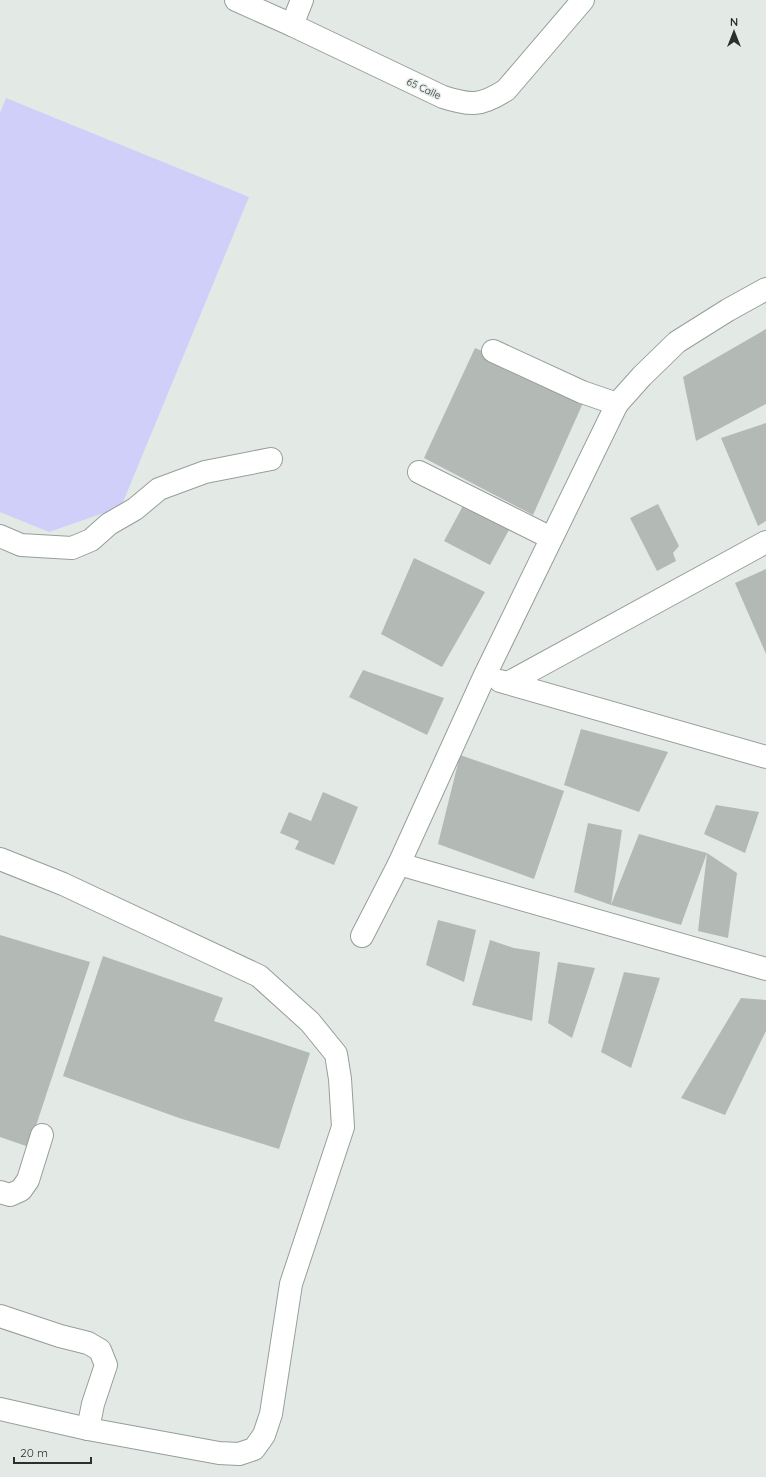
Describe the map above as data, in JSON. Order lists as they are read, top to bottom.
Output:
{
  "streets": {
    "street": ["65 Calle"]
  },
  "scale_bar": "20 m",
  "north": "top"
}
